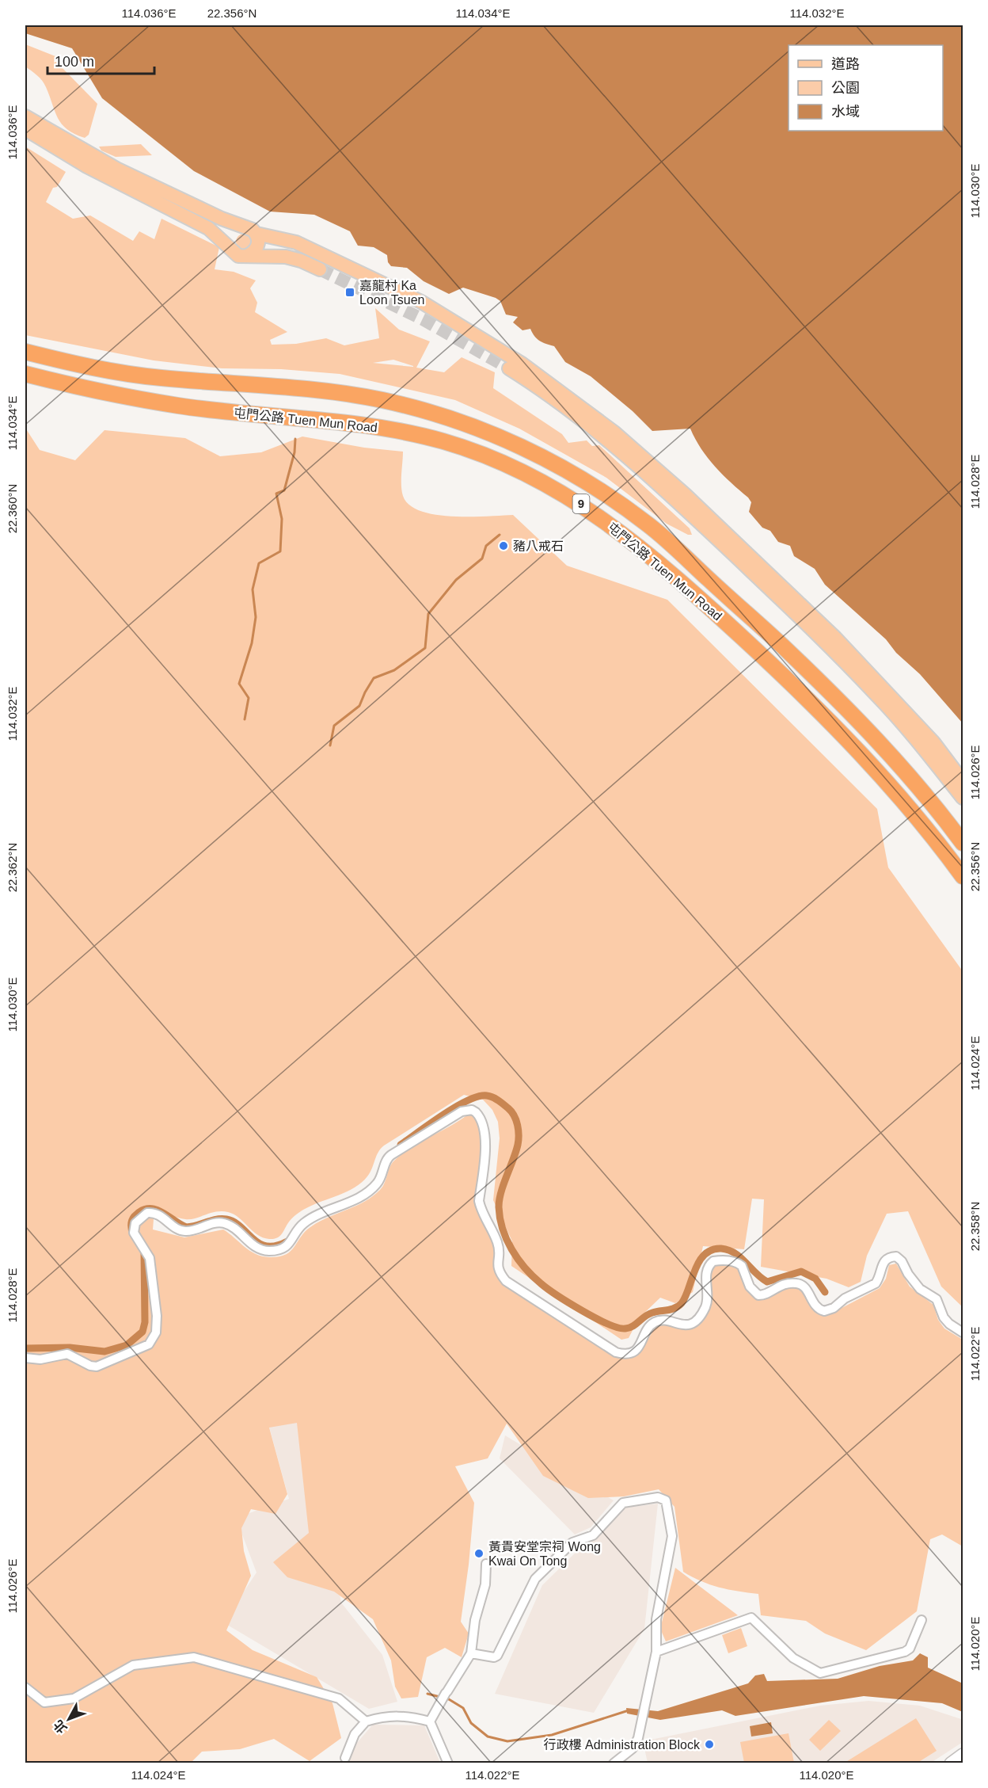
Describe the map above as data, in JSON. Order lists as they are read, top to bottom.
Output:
{
  "streets": {
    "highway": ["屯門公路 Tuen Mun Road", "9"]
  },
  "places": {
    "transit": ["嘉龍村 Ka Loon Tsuen"],
    "other": ["豬八戒石", "黃貴安堂宗祠 Wong Kwai On Tong", "行政樓 Administration Block"]
  },
  "legend": ["道路", "公園", "水域"],
  "scale_bar": "100 m",
  "north": "bottom left",
  "coordinates": [
    "114.036°E",
    "22.356°N",
    "114.034°E",
    "114.032°E",
    "114.030°E",
    "114.028°E",
    "22.360°N",
    "114.026°E",
    "22.362°N",
    "114.024°E",
    "22.358°N",
    "114.022°E",
    "114.020°E"
  ]
}
